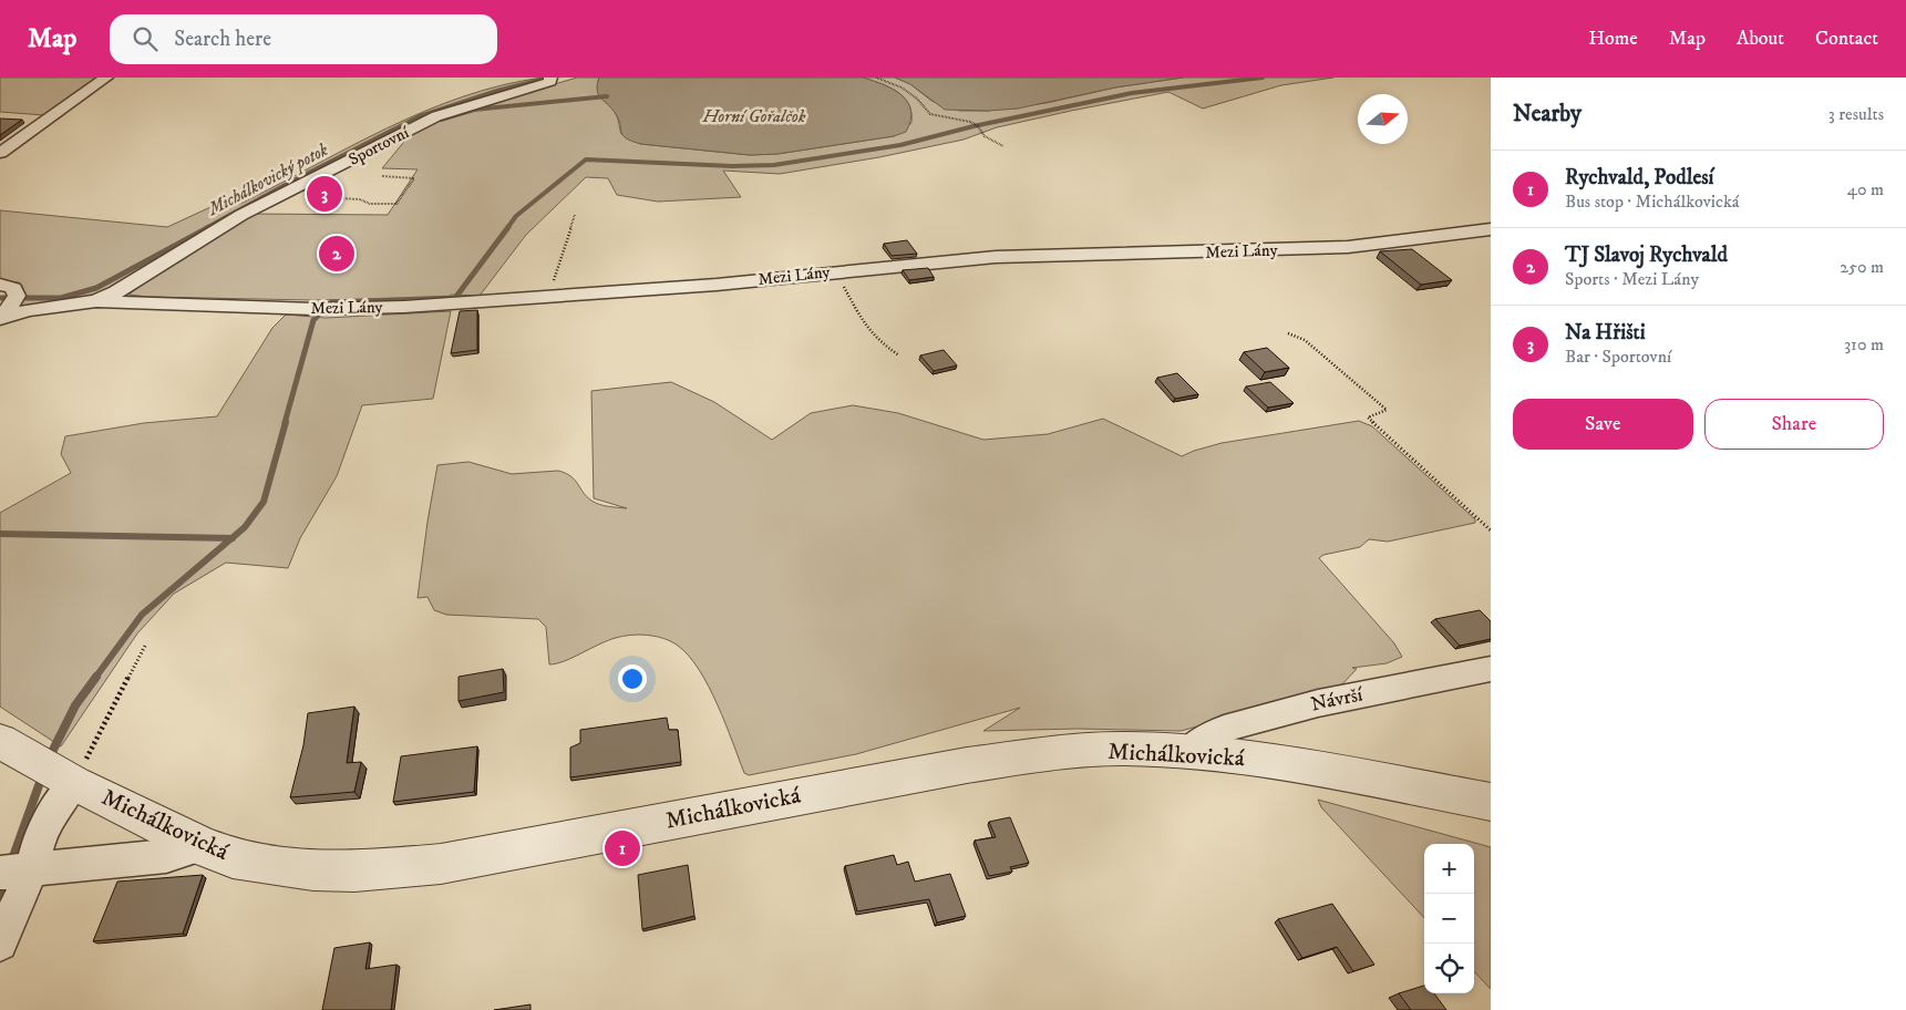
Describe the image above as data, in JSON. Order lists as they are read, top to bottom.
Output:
{
  "streets": {
    "street": [
      "Sportovní",
      "Mezi Lány",
      "Návrší",
      "Michálkovická"
    ]
  },
  "crossings": [
    ["Sportovní", "Mezi Lány"],
    ["Návrší", "Michálkovická"]
  ],
  "water": ["Horní Gořalčok", "Michálkovický potok"],
  "north": "right",
  "page": {
    "header": "Map",
    "search": "Search here",
    "nav": [
      "Home",
      "Map",
      "About",
      "Contact"
    ],
    "heading": ["Nearby", "3 results"],
    "list": [
      {
        "mark": "1",
        "name": "Rychvald, Podlesí",
        "note": "Bus stop · Michálkovická",
        "value": "40 m"
      },
      {
        "mark": "2",
        "name": "TJ Slavoj Rychvald",
        "note": "Sports · Mezi Lány",
        "value": "250 m"
      },
      {
        "mark": "3",
        "name": "Na Hřišti",
        "note": "Bar · Sportovní",
        "value": "310 m"
      }
    ],
    "pins": ["3", "2", "1"],
    "buttons": ["Save", "Share"],
    "map_buttons": ["+", "−"]
  }
}
